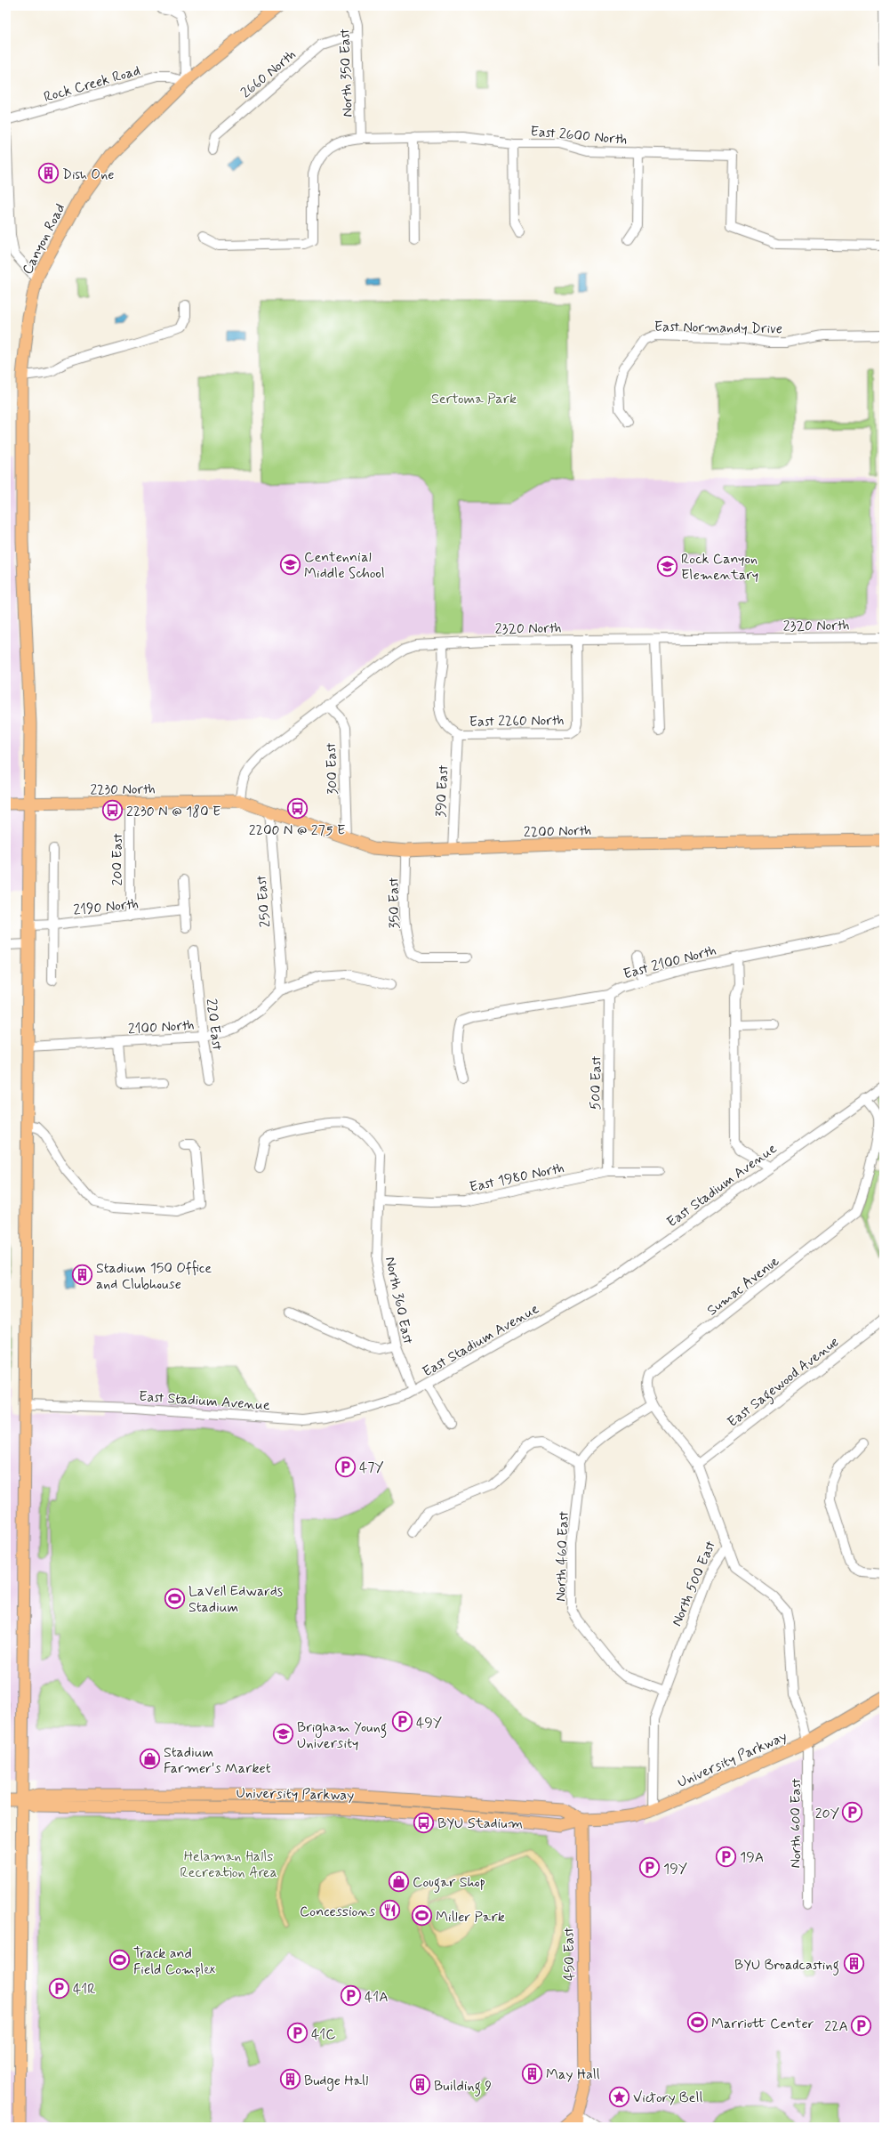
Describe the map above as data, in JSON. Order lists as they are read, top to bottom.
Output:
{
  "streets": {
    "main road": [
      "Canyon Road",
      "2230 North",
      "2200 North",
      "University Parkway",
      "450 East"
    ],
    "street": [
      "2660 North",
      "North 350 East",
      "Rock Creek Road",
      "East 2600 North",
      "East Normandy Drive",
      "2320 North",
      "East 2260 North",
      "300 East",
      "390 East",
      "200 East",
      "250 East",
      "350 East",
      "2190 North",
      "East 2100 North",
      "220 East",
      "2100 North",
      "500 East",
      "East 1980 North",
      "East Stadium Avenue",
      "Sumac Avenue",
      "North 360 East",
      "East Sagewood Avenue",
      "North 460 East",
      "North 500 East",
      "North 600 East"
    ]
  },
  "crossings": [
    ["2660 North", "North 350 East"],
    ["North 350 East", "East 2600 North"],
    ["Rock Creek Road", "Canyon Road"],
    ["Canyon Road", "2230 North"],
    ["Canyon Road", "2190 North"],
    ["Canyon Road", "2100 North"],
    ["Canyon Road", "East Stadium Avenue"],
    ["Canyon Road", "University Parkway"],
    ["2320 North", "East 2260 North"],
    ["2320 North", "300 East"],
    ["2320 North", "2230 North"],
    ["2320 North", "2200 North"],
    ["East 2260 North", "390 East"],
    ["300 East", "2200 North"],
    ["2230 North", "2200 North"],
    ["2230 North", "200 East"],
    ["390 East", "2200 North"],
    ["2200 North", "250 East"],
    ["2200 North", "350 East"],
    ["200 East", "2190 North"],
    ["250 East", "2100 North"],
    ["East 2100 North", "500 East"],
    ["220 East", "2100 North"],
    ["500 East", "East 1980 North"],
    ["East 1980 North", "North 360 East"],
    ["East Stadium Avenue", "Sumac Avenue"],
    ["East Stadium Avenue", "North 360 East"],
    ["Sumac Avenue", "North 500 East"],
    ["East Sagewood Avenue", "North 500 East"],
    ["North 460 East", "North 500 East"],
    ["North 500 East", "University Parkway"],
    ["North 500 East", "North 600 East"],
    ["University Parkway", "North 600 East"],
    ["University Parkway", "450 East"]
  ],
  "parks": ["Sertoma Park", "Helaman Halls Recreation Area"],
  "places": {
    "building": [
      "Dish One",
      "Stadium 150 Office and Clubhouse",
      "BYU Broadcasting",
      "May Hall",
      "Budge Hall",
      "Building 9"
    ],
    "school or university": ["Centennial Middle School", "Rock Canyon Elementary", "Brigham Young University"],
    "bus stop": ["2200 N @ 275 E", "2230 N @ 180 E", "BYU Stadium"],
    "parking": [
      "47Y",
      "49Y",
      "20Y",
      "19A",
      "19Y",
      "41R",
      "41A",
      "22A",
      "41C"
    ],
    "sports": [
      "LaVell Edwards Stadium",
      "Miller Park",
      "Track and Field Complex",
      "Marriott Center"
    ],
    "shop": ["Stadium Farmer's Market", "Cougar Shop"],
    "restaurant": ["Concessions"],
    "place": ["Victory Bell"]
  }
}
